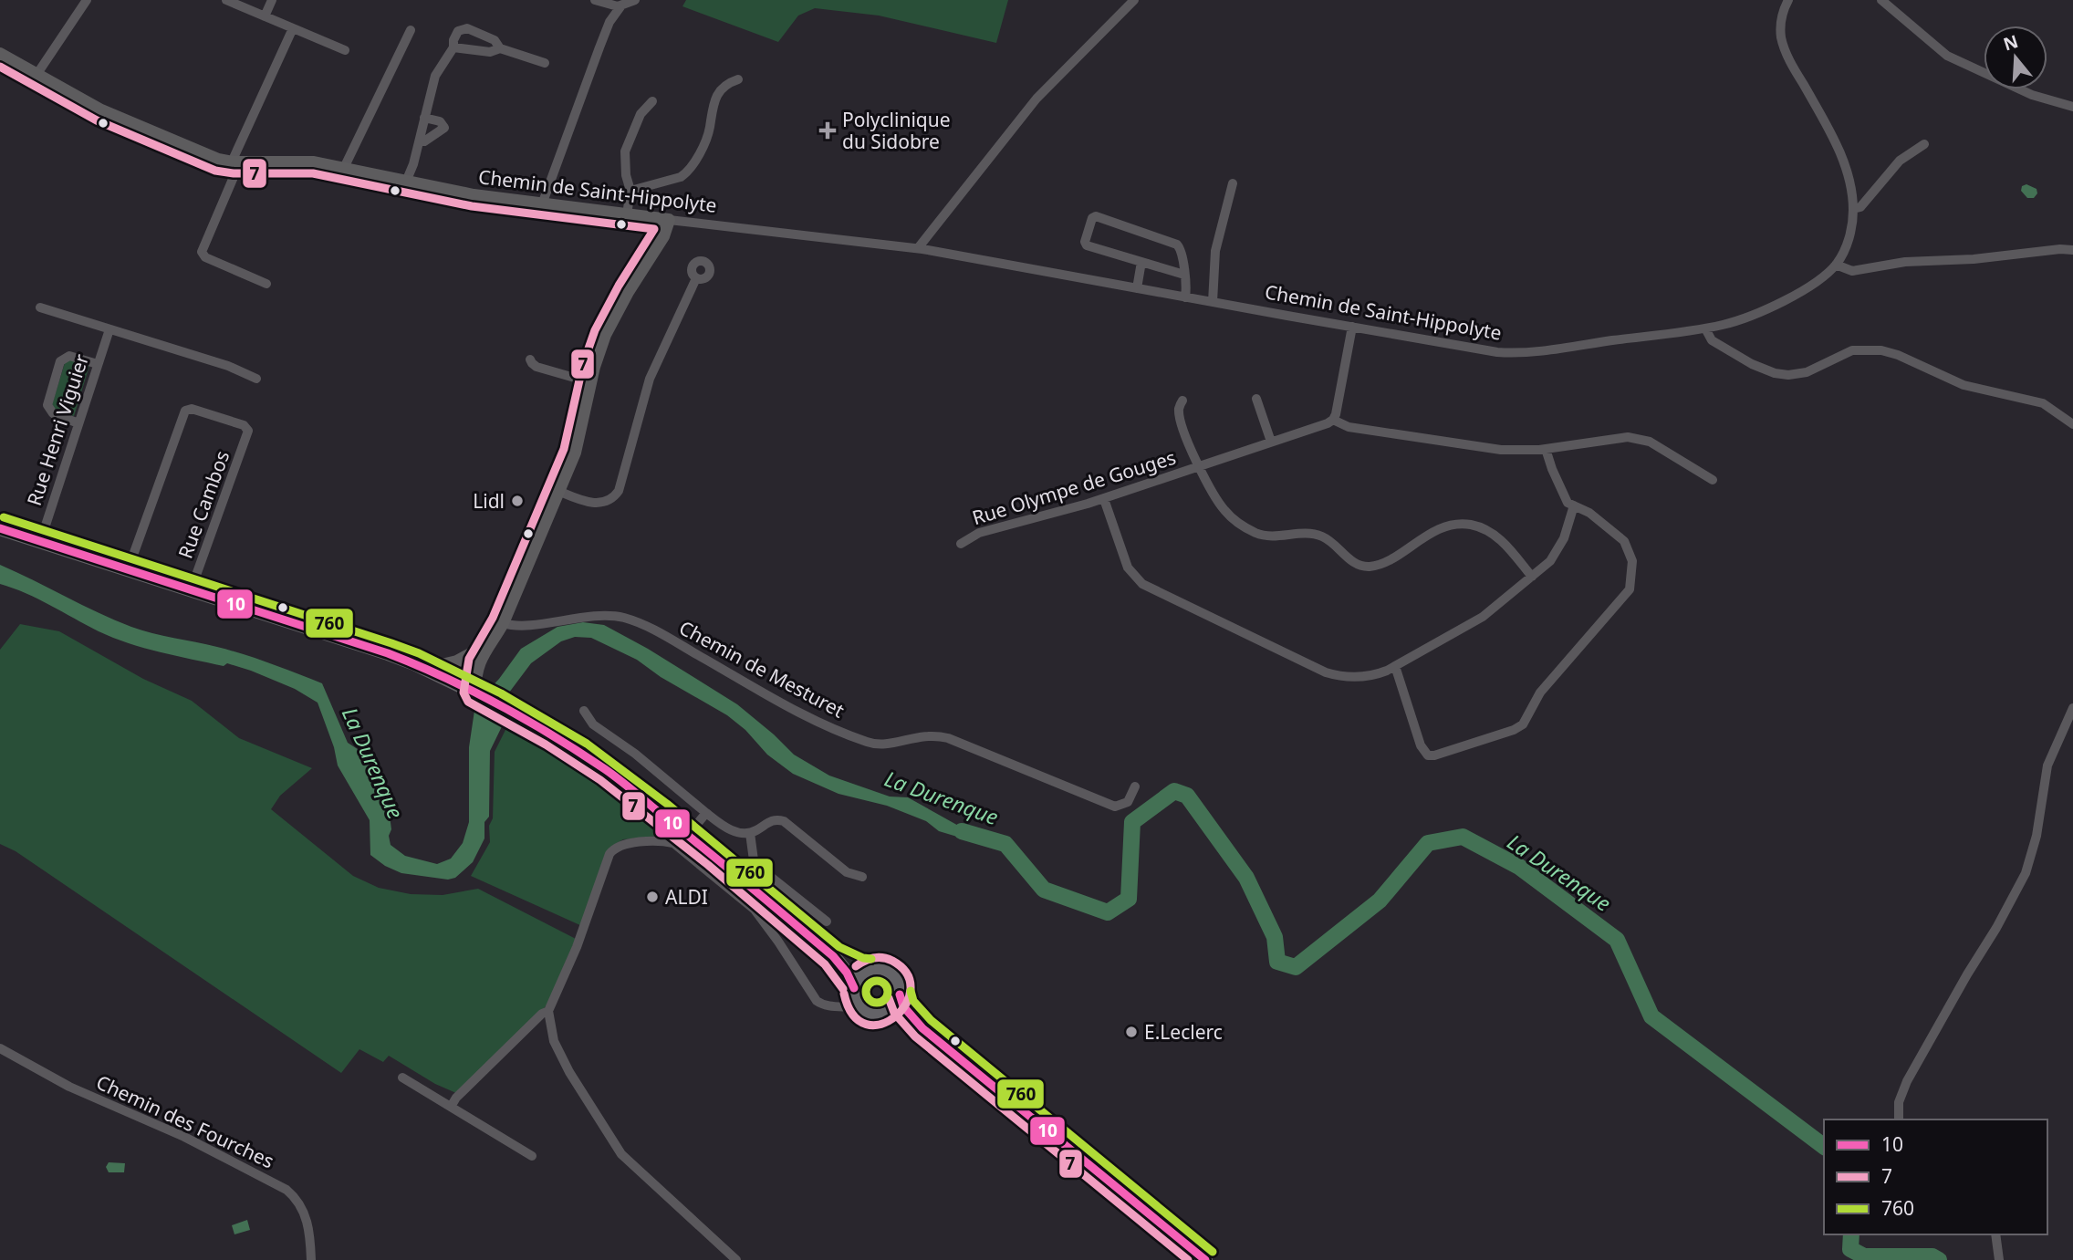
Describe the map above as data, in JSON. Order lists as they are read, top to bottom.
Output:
{
  "streets": {
    "street": [
      "Chemin de Saint-Hippolyte",
      "Rue Henri Viguier",
      "Rue Olympe de Gouges",
      "Rue Cambos",
      "Chemin de Mesturet",
      "Chemin des Fourches"
    ]
  },
  "water": ["La Durenque"],
  "places": {
    "health": ["Polyclinique du Sidobre"],
    "other": ["Lidl", "ALDI", "E.Leclerc"]
  },
  "lines": ["transit line 7", "transit line 760", "transit line 10"],
  "legend": ["10", "7", "760"],
  "north": "top"
}
